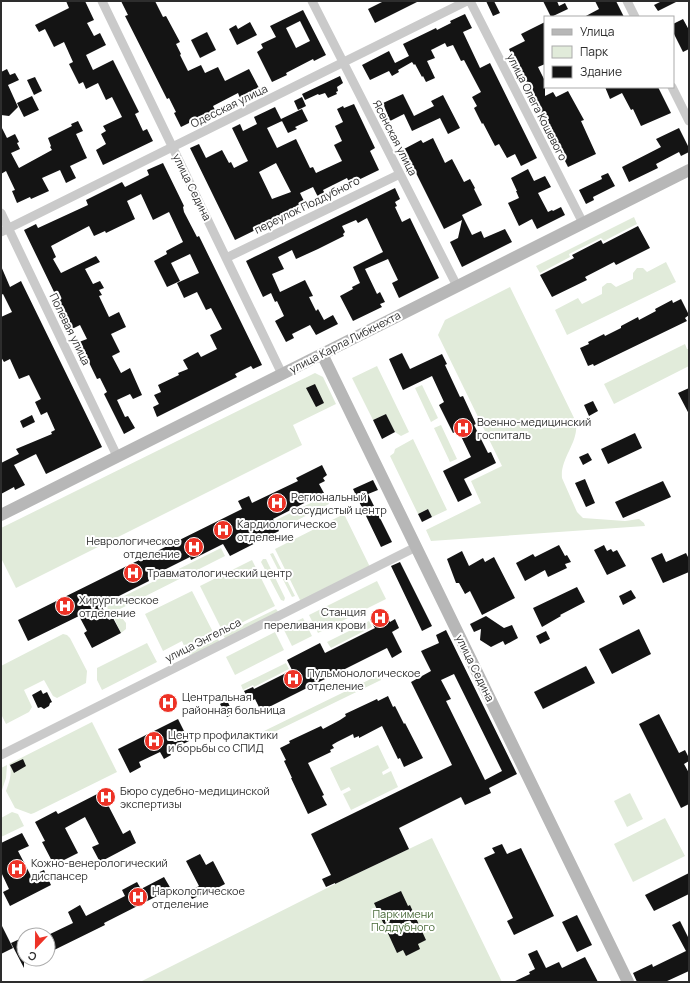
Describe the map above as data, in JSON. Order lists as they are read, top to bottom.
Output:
{
  "streets": {
    "street": [
      "Одесская улица",
      "улица Олега Кошевого",
      "Ясенская улица",
      "улица Седина",
      "переулок Поддубного",
      "Полевая улица",
      "улица Карла Либкнехта",
      "улица Энгельса"
    ]
  },
  "crossings": [
    ["Одесская улица", "улица Олега Кошевого"],
    ["Одесская улица", "Ясенская улица"],
    ["Одесская улица", "улица Седина"],
    ["Одесская улица", "Полевая улица"],
    ["улица Олега Кошевого", "улица Карла Либкнехта"],
    ["Ясенская улица", "переулок Поддубного"],
    ["Ясенская улица", "улица Карла Либкнехта"],
    ["улица Седина", "переулок Поддубного"],
    ["улица Седина", "улица Карла Либкнехта"],
    ["улица Седина", "улица Энгельса"],
    ["Полевая улица", "улица Карла Либкнехта"]
  ],
  "parks": ["Парк имени Поддубного"],
  "places": {
    "hospital": [
      "Военно-медицинский госпиталь",
      "Региональный сосудистый центр",
      "Кардиологическое отделение",
      "Неврологическое отделение",
      "Травматологический центр",
      "Хирургическое отделение",
      "Станция переливания крови",
      "Пульмонологическое отделение",
      "Центральная районная больница",
      "Центр профилактики и борьбы со СПИД",
      "Бюро судебно-медицинской экспертизы",
      "Кожно-венерологический диспансер",
      "Наркологическое отделение"
    ]
  },
  "legend": ["Улица", "Парк", "Здание"],
  "north": "bottom"
}
